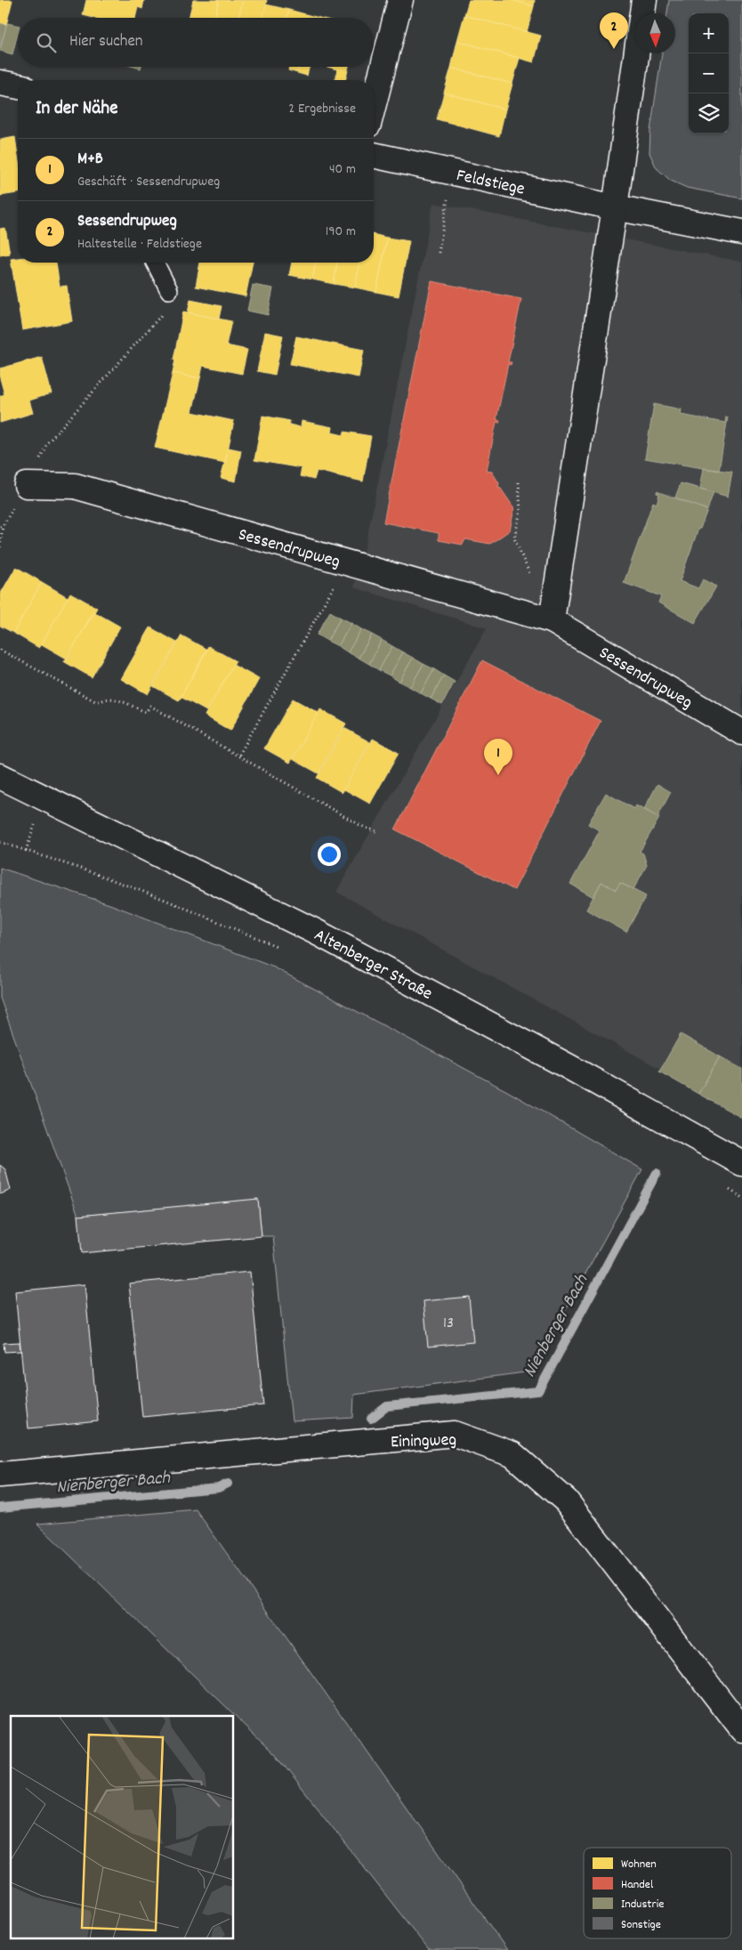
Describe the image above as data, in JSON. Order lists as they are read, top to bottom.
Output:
{
  "streets": {
    "street": [
      "Feldstiege",
      "Sessendrupweg",
      "Altenberger Straße",
      "Einingweg"
    ]
  },
  "water": ["Nienberger Bach"],
  "house_numbers": ["13"],
  "legend": [
    "Wohnen",
    "Handel",
    "Industrie",
    "Sonstige"
  ],
  "north": "bottom",
  "page": {
    "pins": ["2", "1"],
    "map_buttons": ["+", "−"],
    "search": "Hier suchen",
    "heading": ["In der Nähe", "2 Ergebnisse"],
    "list": [
      {
        "mark": "1",
        "name": "M+B",
        "note": "Geschäft · Sessendrupweg",
        "value": "40 m"
      },
      {
        "mark": "2",
        "name": "Sessendrupweg",
        "note": "Haltestelle · Feldstiege",
        "value": "190 m"
      }
    ]
  }
}
